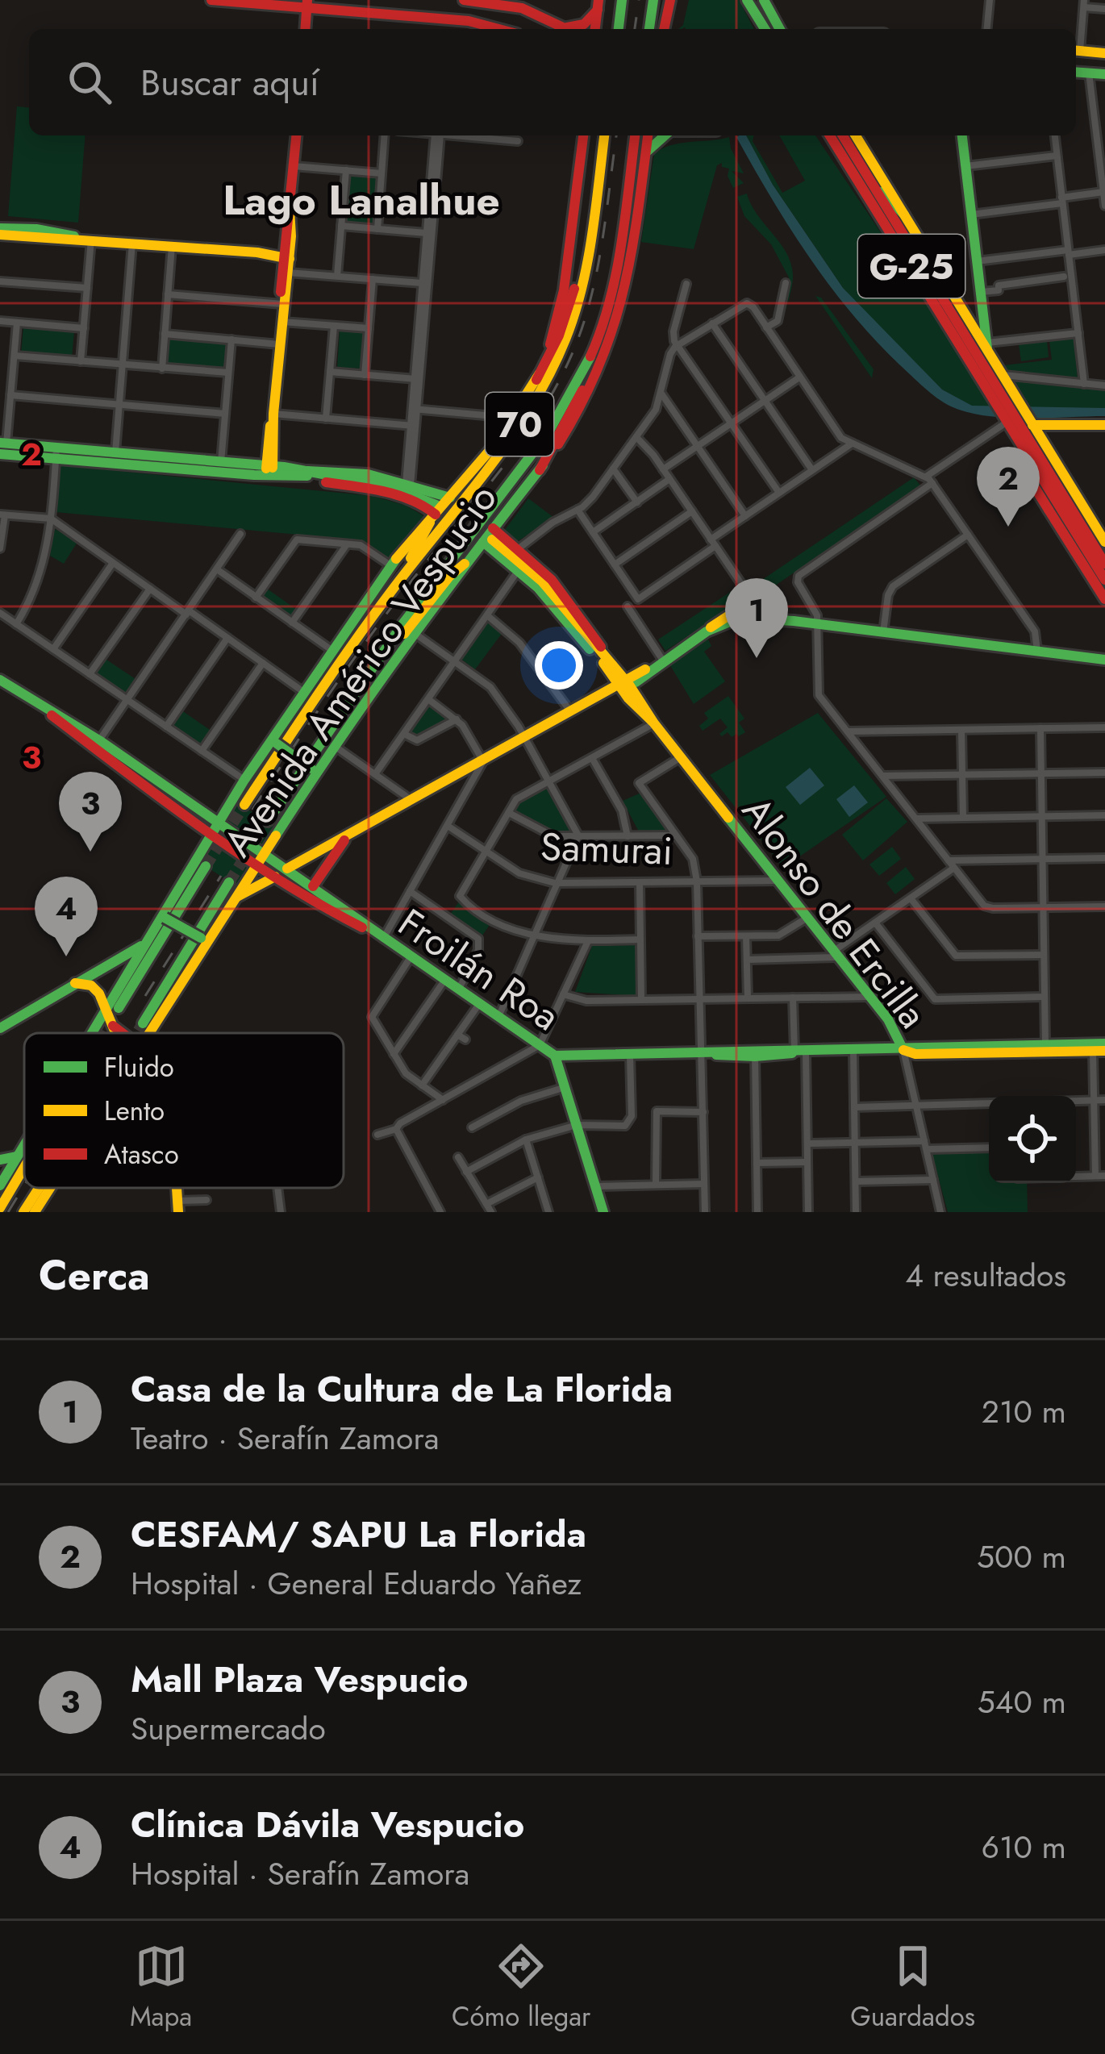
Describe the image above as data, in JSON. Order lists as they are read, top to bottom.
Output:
{
  "streets": {
    "main road": [
      "G-25",
      "70",
      "Avenida Américo Vespucio",
      "Alonso de Ercilla",
      "Froilán Roa"
    ],
    "street": ["Samurai"]
  },
  "crossings": [
    ["Avenida Américo Vespucio", "Alonso de Ercilla"],
    ["Avenida Américo Vespucio", "Froilán Roa"],
    ["Samurai", "Alonso de Ercilla"]
  ],
  "districts": ["Lago Lanalhue"],
  "legend": ["Fluido", "Lento", "Atasco"],
  "page": {
    "search": "Buscar aquí",
    "pins": [
      "2",
      "1",
      "3",
      "4"
    ],
    "heading": ["Cerca", "4 resultados"],
    "list": [
      {
        "mark": "1",
        "name": "Casa de la Cultura de La Florida",
        "note": "Teatro · Serafín Zamora",
        "value": "210 m"
      },
      {
        "mark": "2",
        "name": "CESFAM/ SAPU La Florida",
        "note": "Hospital · General Eduardo Yañez",
        "value": "500 m"
      },
      {
        "mark": "3",
        "name": "Mall Plaza Vespucio",
        "note": "Supermercado",
        "value": "540 m"
      },
      {
        "mark": "4",
        "name": "Clínica Dávila Vespucio",
        "note": "Hospital · Serafín Zamora",
        "value": "610 m"
      }
    ],
    "nav": ["Mapa", "Cómo llegar", "Guardados"]
  },
  "grid": {
    "rows": ["2", "3"]
  }
}
